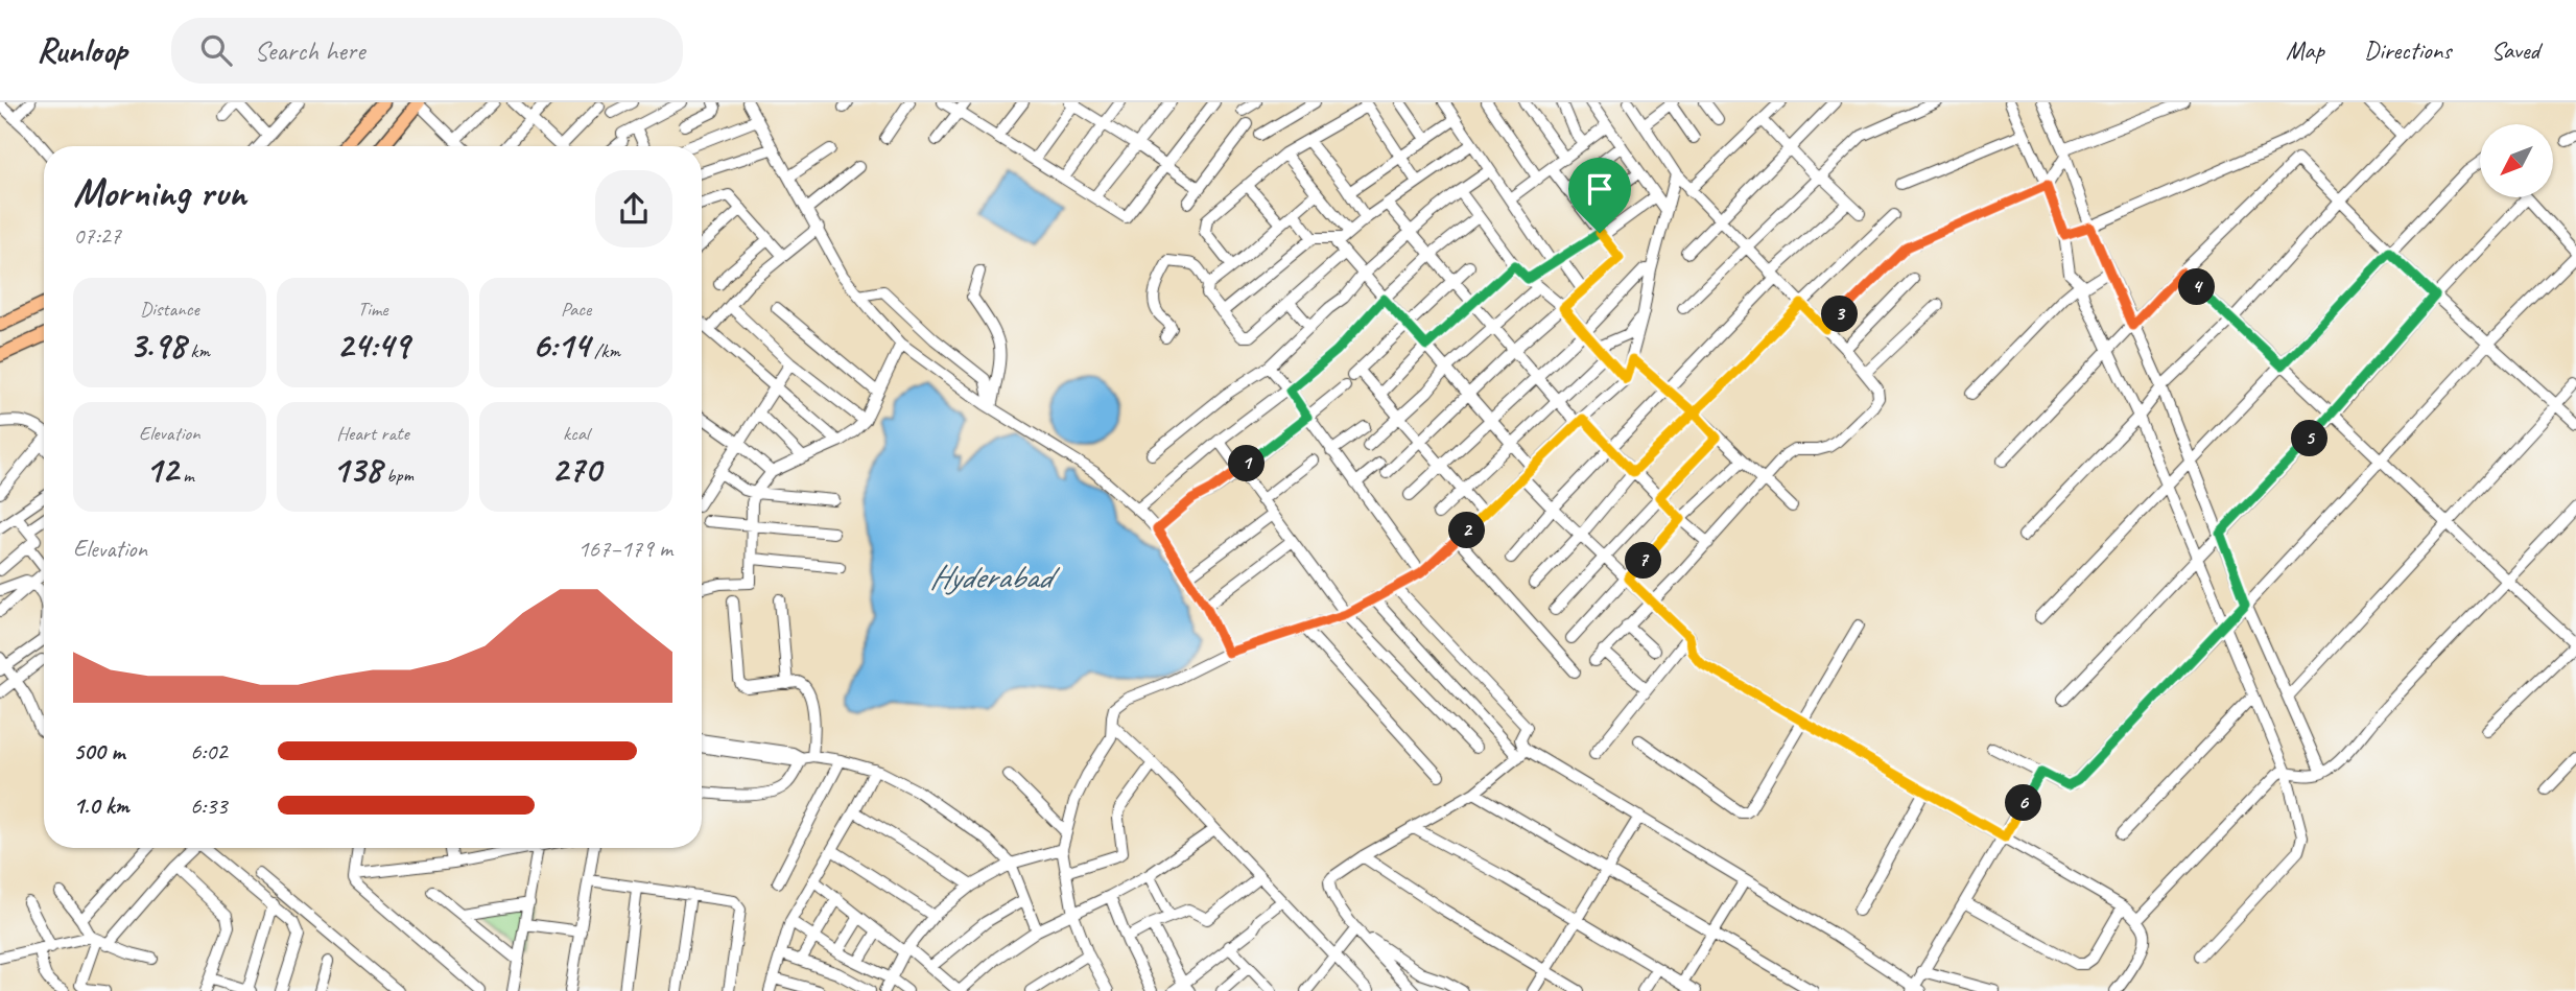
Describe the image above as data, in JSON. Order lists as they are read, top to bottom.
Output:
{
  "water": ["Hyderabad"],
  "north": "bottom left",
  "page": {
    "header": "Runloop",
    "search": "Search here",
    "nav": ["Map", "Directions", "Saved"],
    "heading": ["Morning run", "07:27"],
    "pins": [
      "4",
      "3",
      "5",
      "1",
      "2",
      "7",
      "6"
    ],
    "stats": [
      ["Distance", "3.98 km"],
      ["Time", "24:49"],
      ["Pace", "6:14 /km"],
      ["Elevation", "12 m"],
      ["Heart rate", "138 bpm"],
      ["kcal", "270"]
    ],
    "chart": ["Elevation", "167–179 m"],
    "list": [
      {
        "name": "500 m",
        "note": "6:02"
      },
      {
        "name": "1.0 km",
        "note": "6:33"
      }
    ]
  }
}
